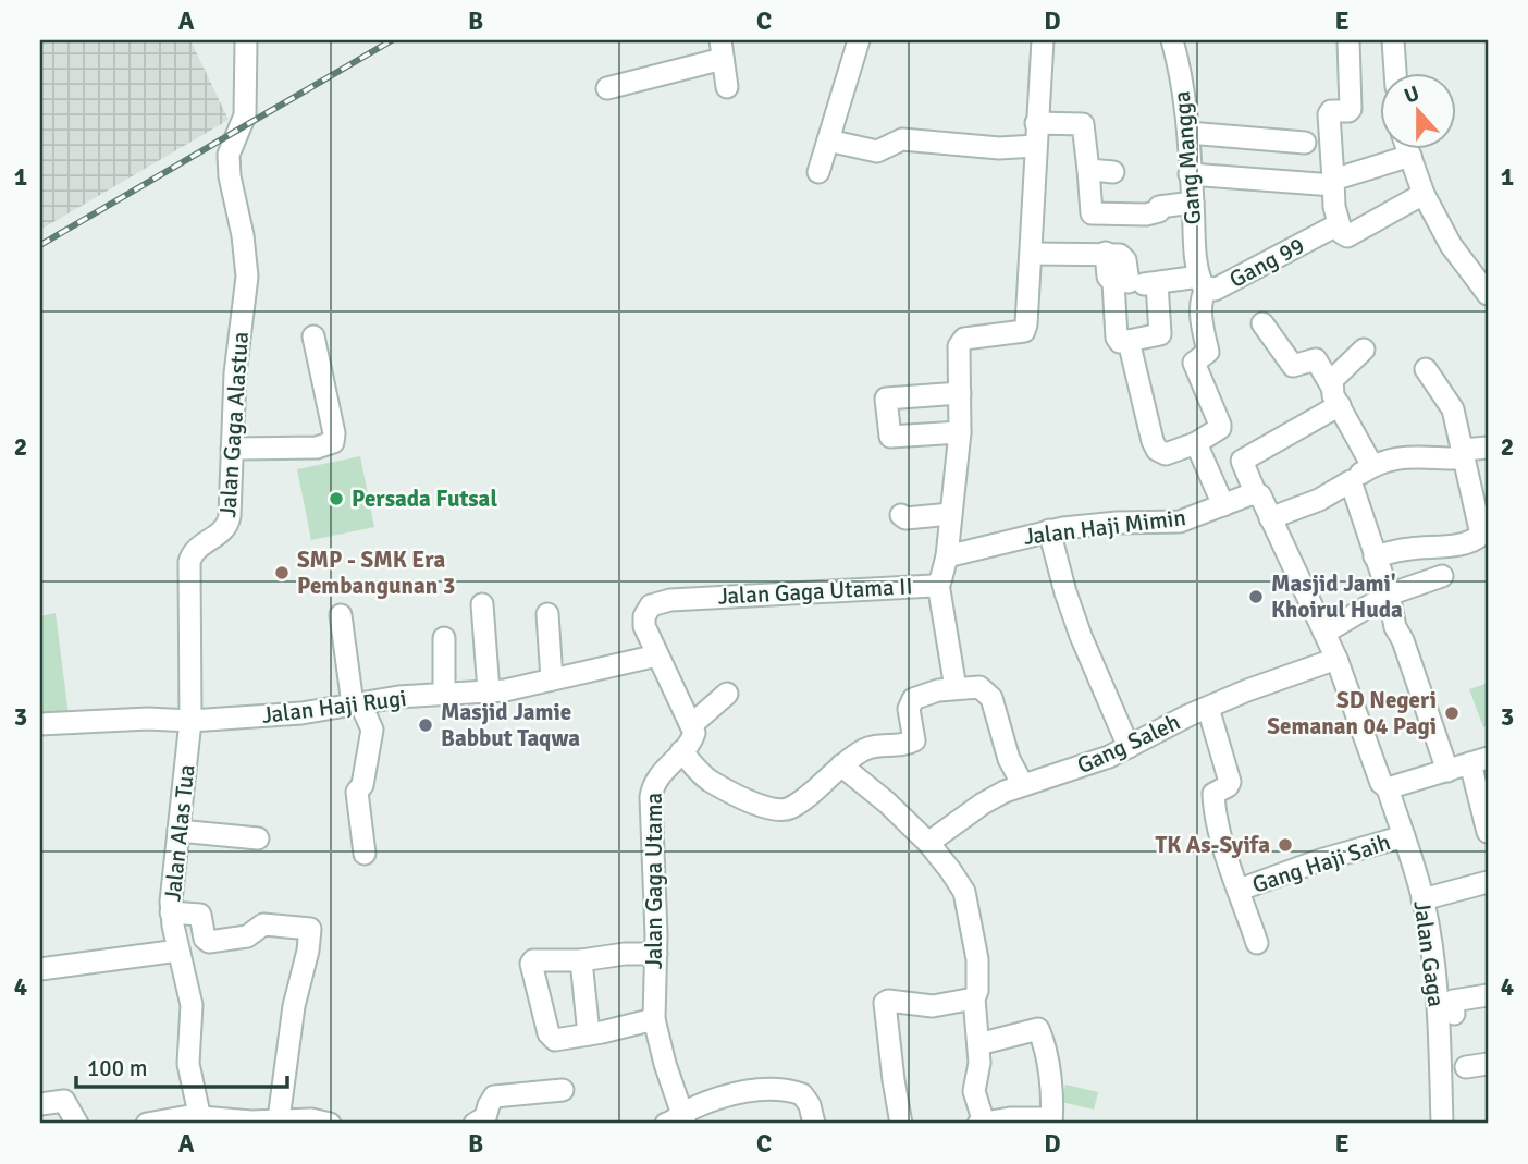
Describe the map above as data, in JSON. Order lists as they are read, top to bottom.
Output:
{
  "streets": {
    "street": [
      "Gang Mangga",
      "Gang 99",
      "Jalan Gaga Alastua",
      "Jalan Haji Mimin",
      "Jalan Gaga Utama II",
      "Jalan Haji Rugi",
      "Gang Saleh",
      "Jalan Alas Tua",
      "Gang Haji Saih",
      "Jalan Gaga Utama",
      "Jalan Gaga"
    ]
  },
  "crossings": [
    ["Gang Mangga", "Gang 99"],
    ["Jalan Gaga Alastua", "Jalan Haji Rugi"],
    ["Jalan Gaga Alastua", "Jalan Alas Tua"],
    ["Jalan Haji Mimin", "Jalan Gaga Utama II"],
    ["Jalan Gaga Utama II", "Jalan Haji Rugi"],
    ["Jalan Haji Rugi", "Jalan Alas Tua"],
    ["Gang Saleh", "Gang Haji Saih"],
    ["Gang Haji Saih", "Jalan Gaga"]
  ],
  "places": [
    "Persada Futsal",
    "SMP - SMK Era Pembangunan 3",
    "Masjid Jami' Khoirul Huda",
    "SD Negeri Semanan 04 Pagi",
    "Masjid Jamie Babbut Taqwa",
    "TK As-Syifa"
  ],
  "scale_bar": "100 m",
  "north": "top",
  "grid": {
    "columns": [
      "A",
      "B",
      "C",
      "D",
      "E"
    ],
    "rows": [
      "1",
      "2",
      "3",
      "4"
    ]
  }
}
